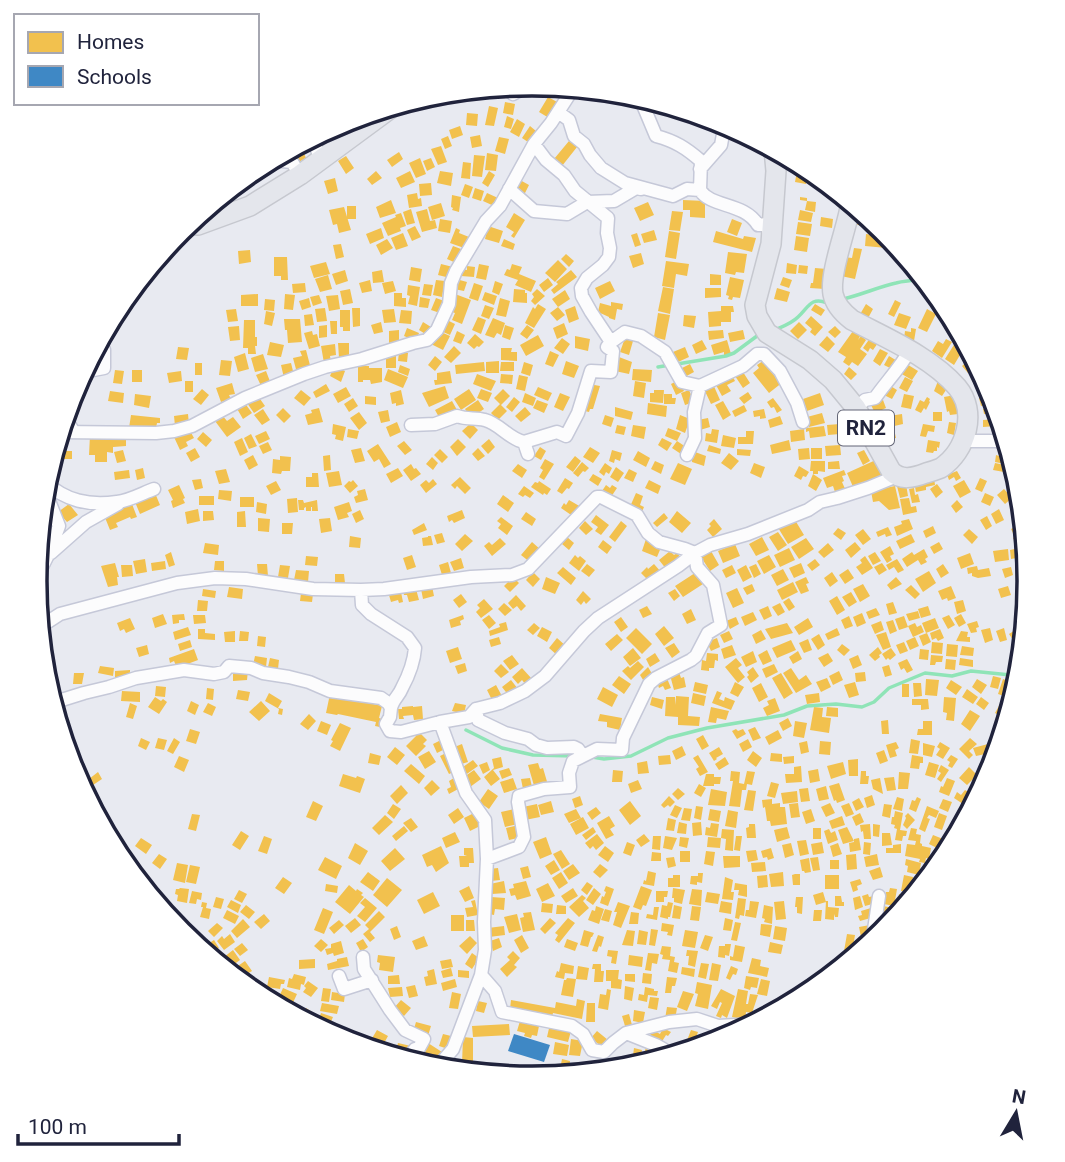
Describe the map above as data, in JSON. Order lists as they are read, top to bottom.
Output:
{
  "streets": {
    "highway": ["RN2"]
  },
  "legend": ["Homes", "Schools"],
  "scale_bar": "100 m",
  "north": "top"
}
